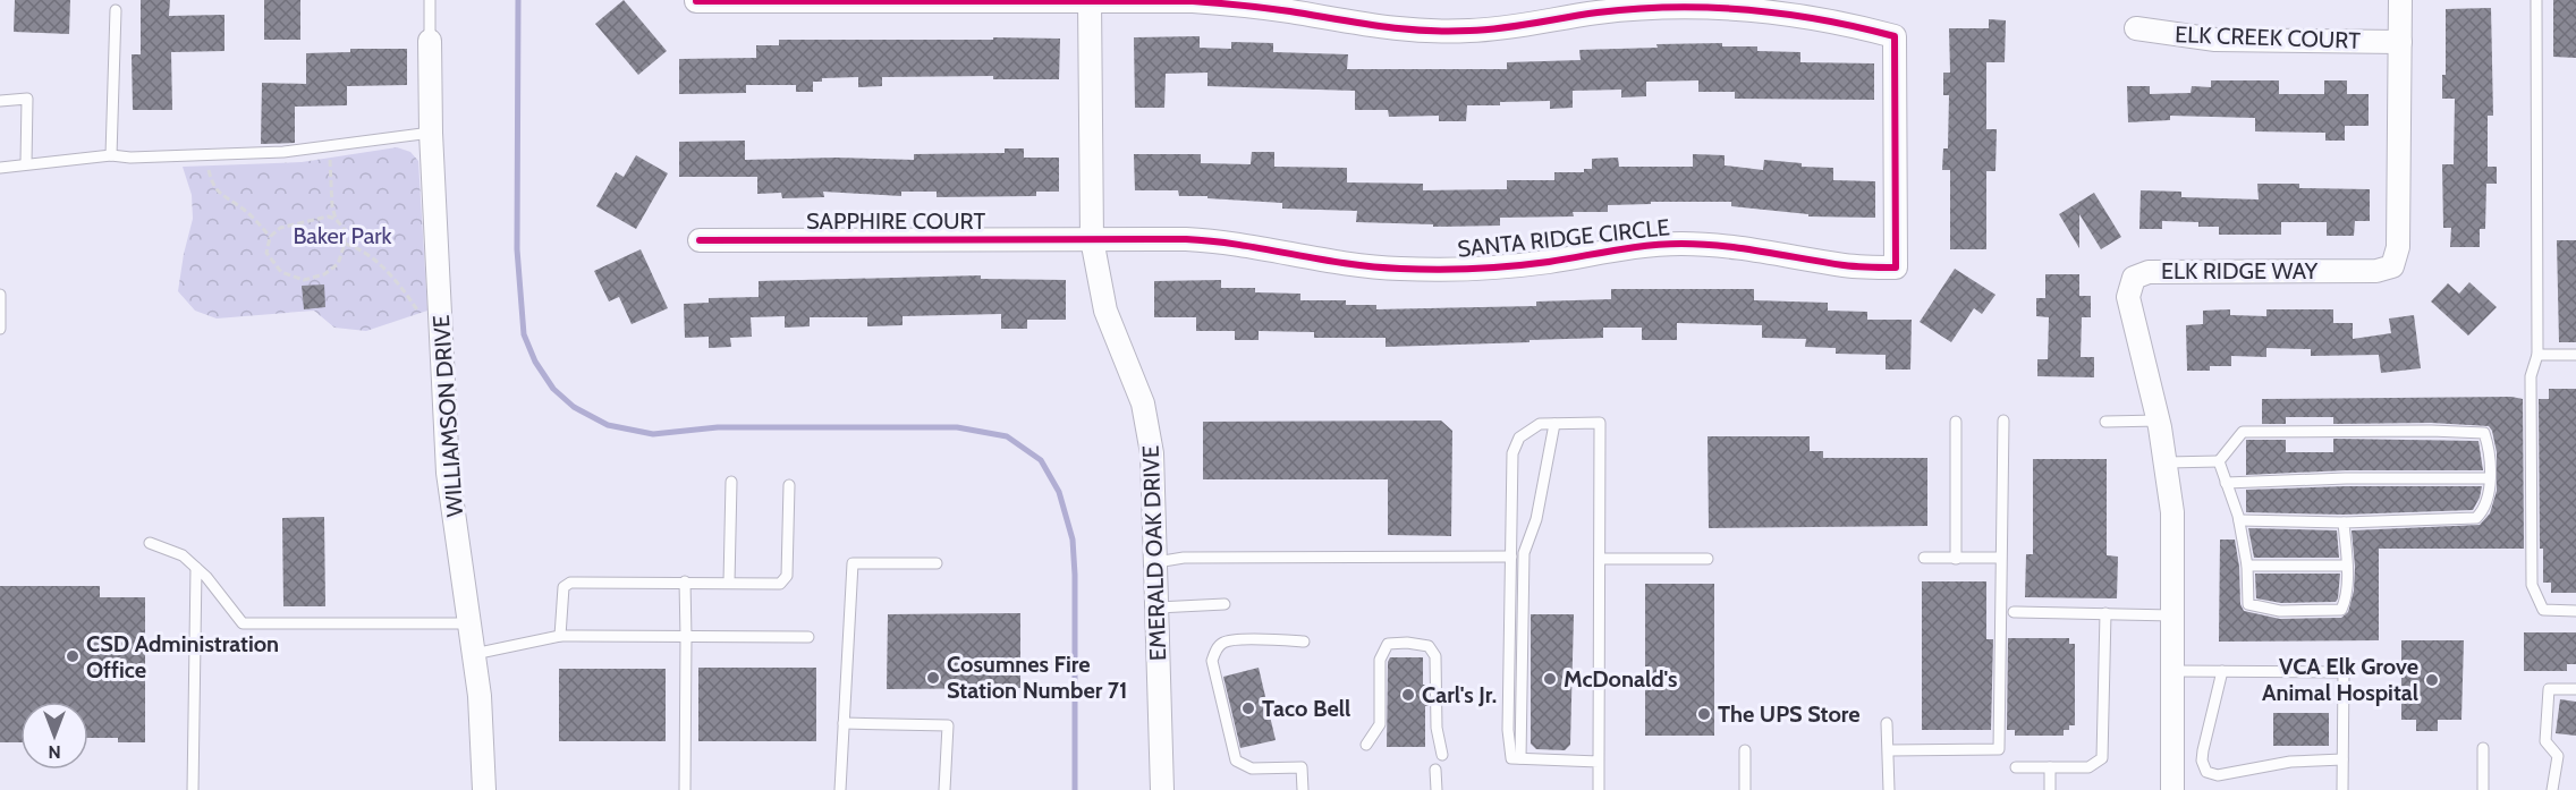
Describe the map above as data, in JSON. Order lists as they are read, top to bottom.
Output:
{
  "streets": {
    "street": [
      "ELK CREEK COURT",
      "SAPPHIRE COURT",
      "SANTA RIDGE CIRCLE",
      "ELK RIDGE WAY",
      "WILLIAMSON DRIVE",
      "EMERALD OAK DRIVE"
    ]
  },
  "crossings": [
    ["ELK CREEK COURT", "ELK RIDGE WAY"],
    ["SAPPHIRE COURT", "SANTA RIDGE CIRCLE"],
    ["SAPPHIRE COURT", "EMERALD OAK DRIVE"],
    ["SANTA RIDGE CIRCLE", "EMERALD OAK DRIVE"]
  ],
  "parks": ["Baker Park"],
  "places": [
    "CSD Administration Office",
    "Cosumnes Fire Station Number 71",
    "McDonald's",
    "VCA Elk Grove Animal Hospital",
    "Carl's Jr.",
    "Taco Bell",
    "The UPS Store"
  ],
  "north": "bottom"
}
